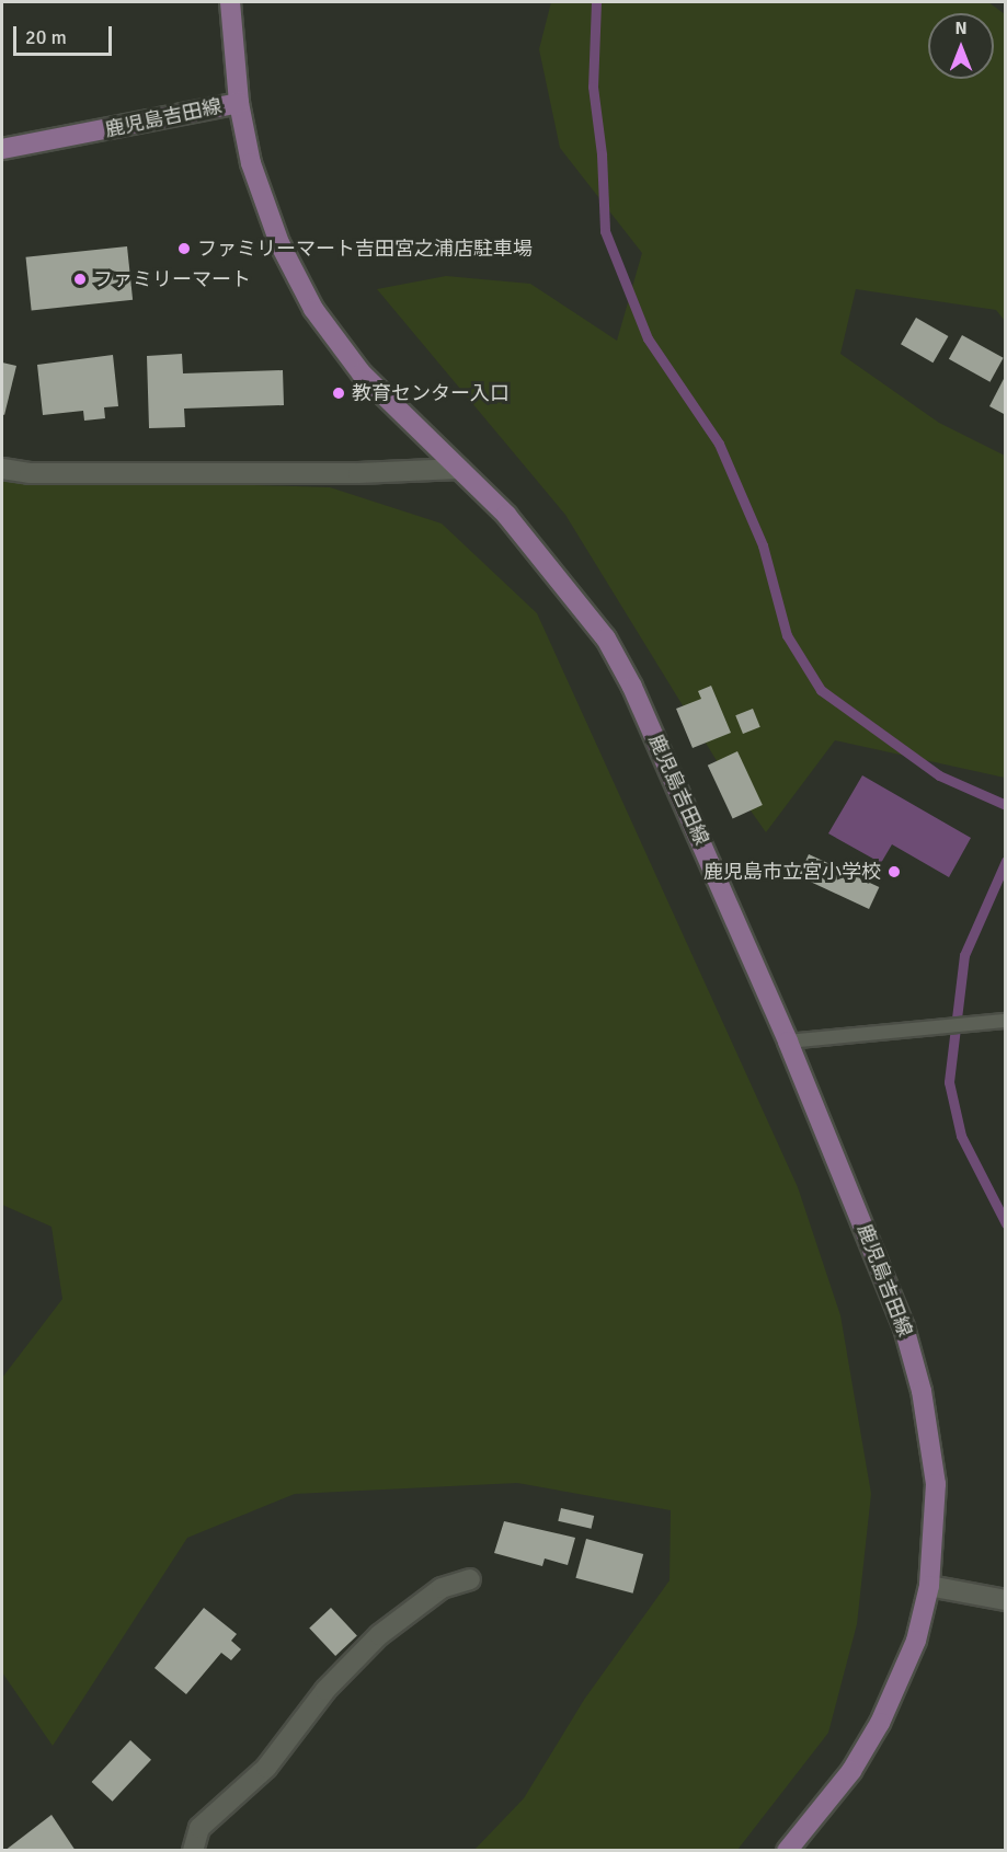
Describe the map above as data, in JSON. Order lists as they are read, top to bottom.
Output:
{
  "streets": {
    "main road": ["鹿児島吉田線"]
  },
  "places": [
    "ファミリーマート吉田宮之浦店駐車場",
    "ファミリーマート",
    "教育センター入口",
    "鹿児島市立宮小学校"
  ],
  "scale_bar": "20 m",
  "north": "top"
}
